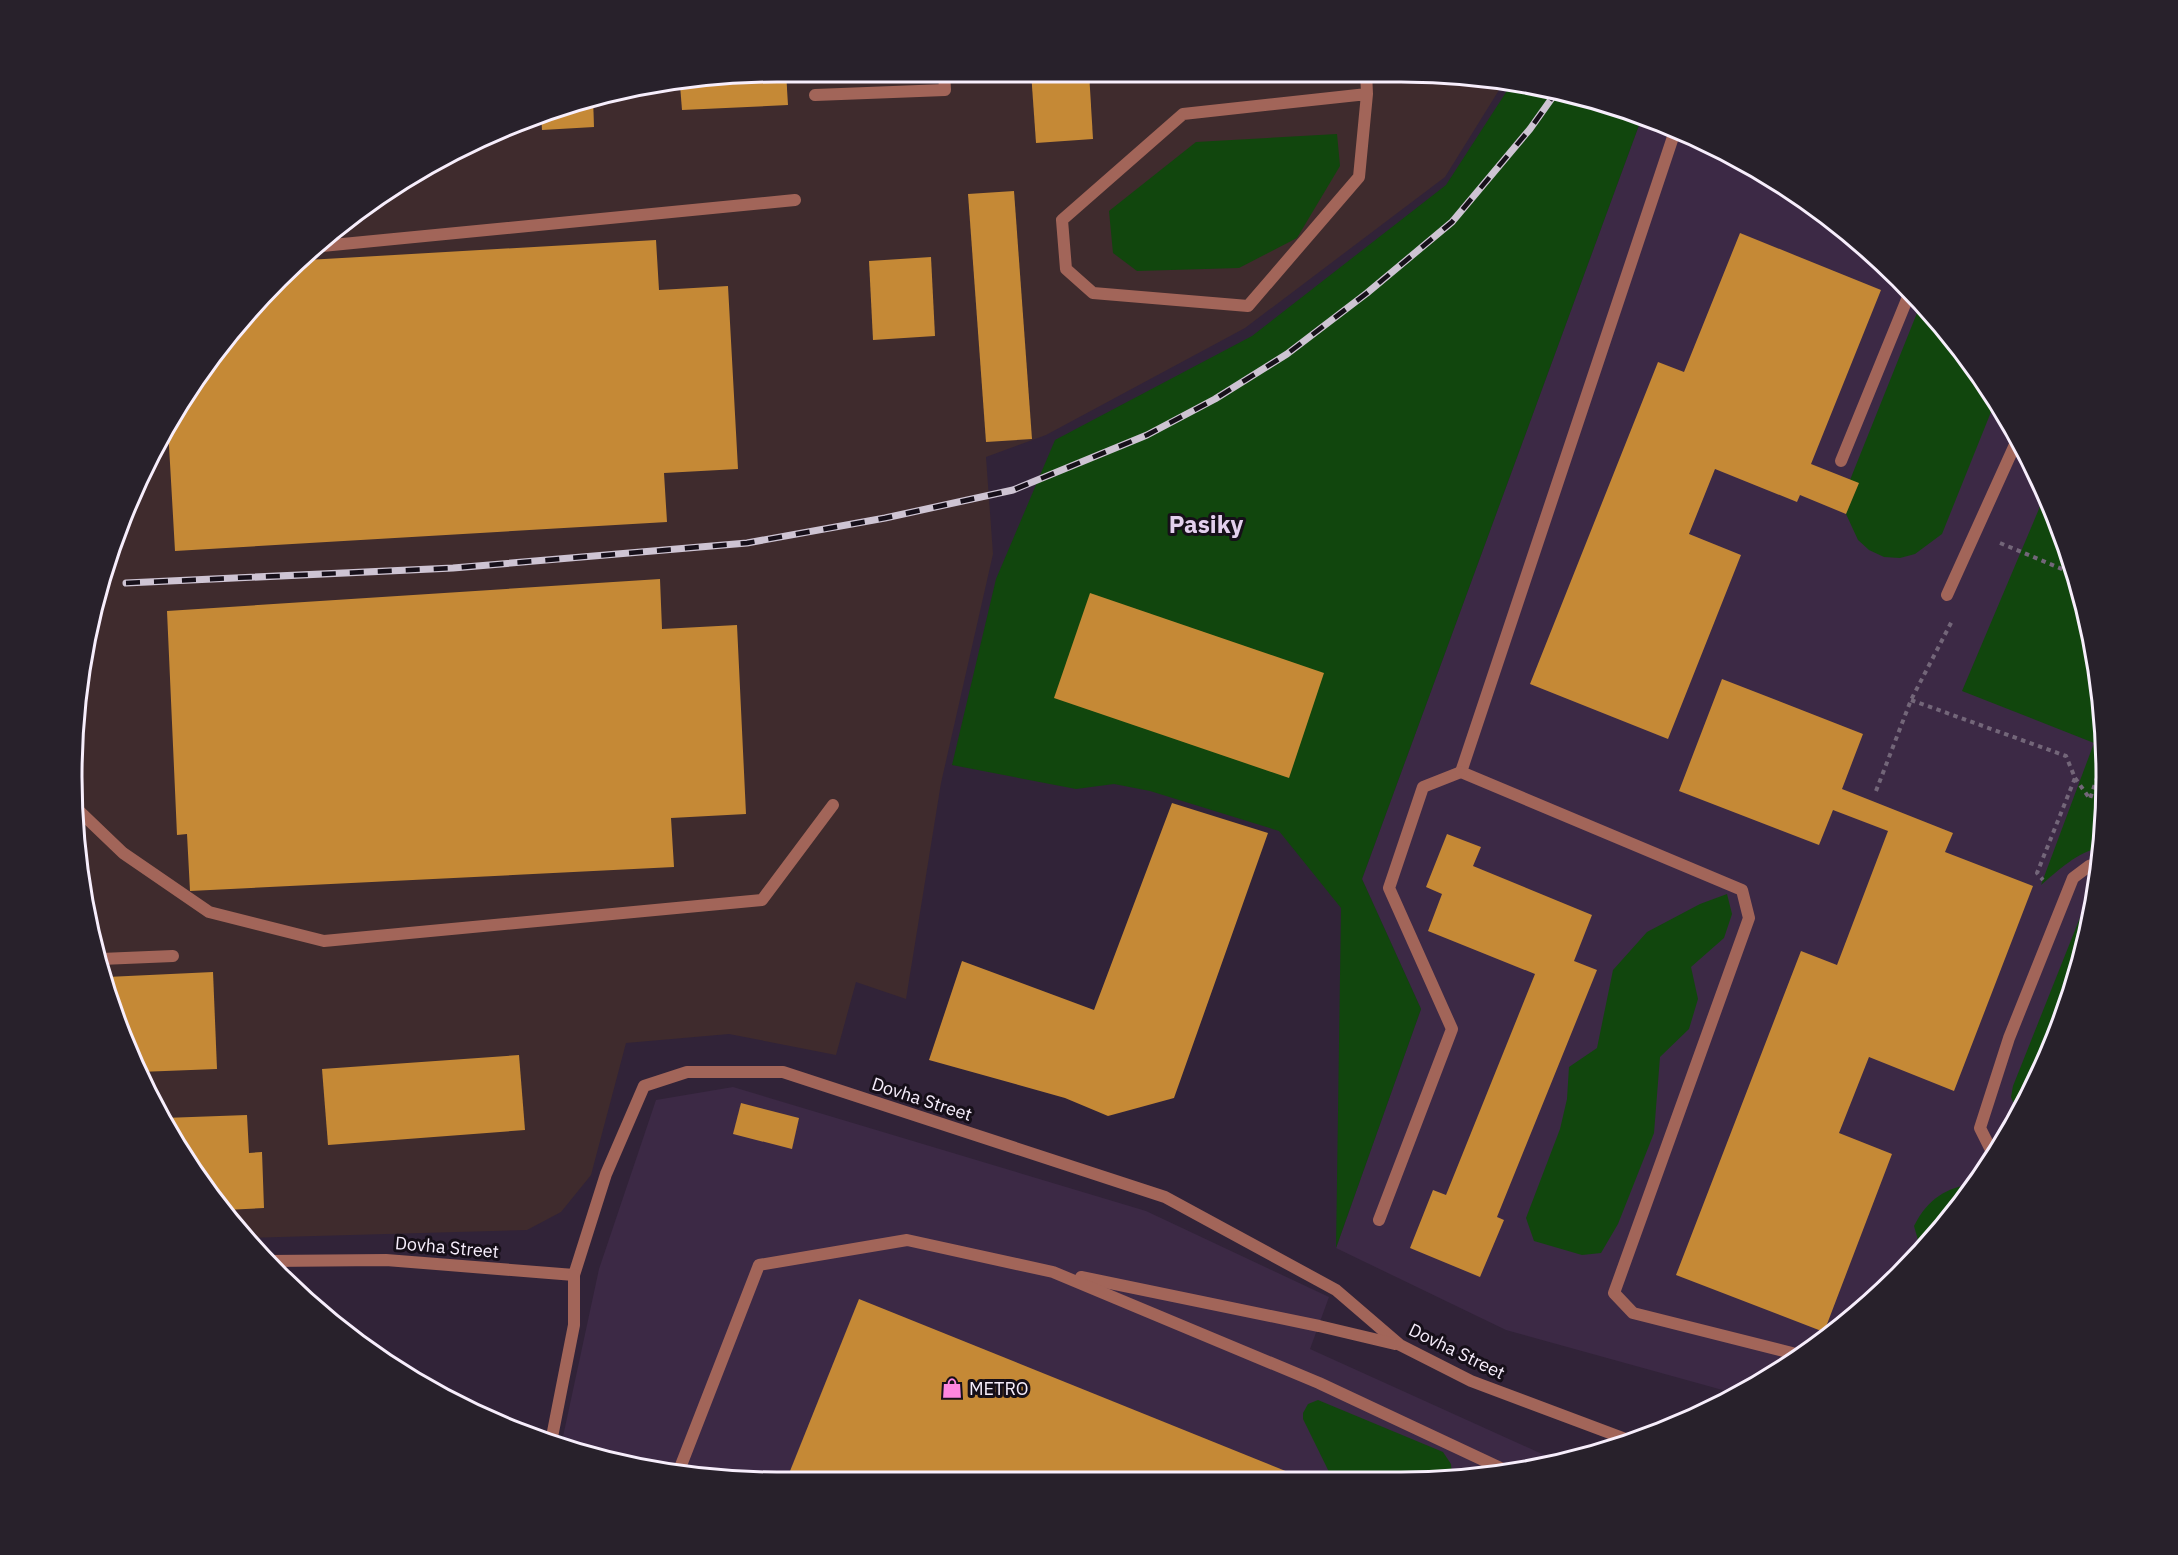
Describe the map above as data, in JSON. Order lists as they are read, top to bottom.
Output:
{
  "streets": {
    "lane": ["Dovha Street"]
  },
  "districts": ["Pasiky"],
  "places": {
    "shop": ["METRO"]
  }
}
